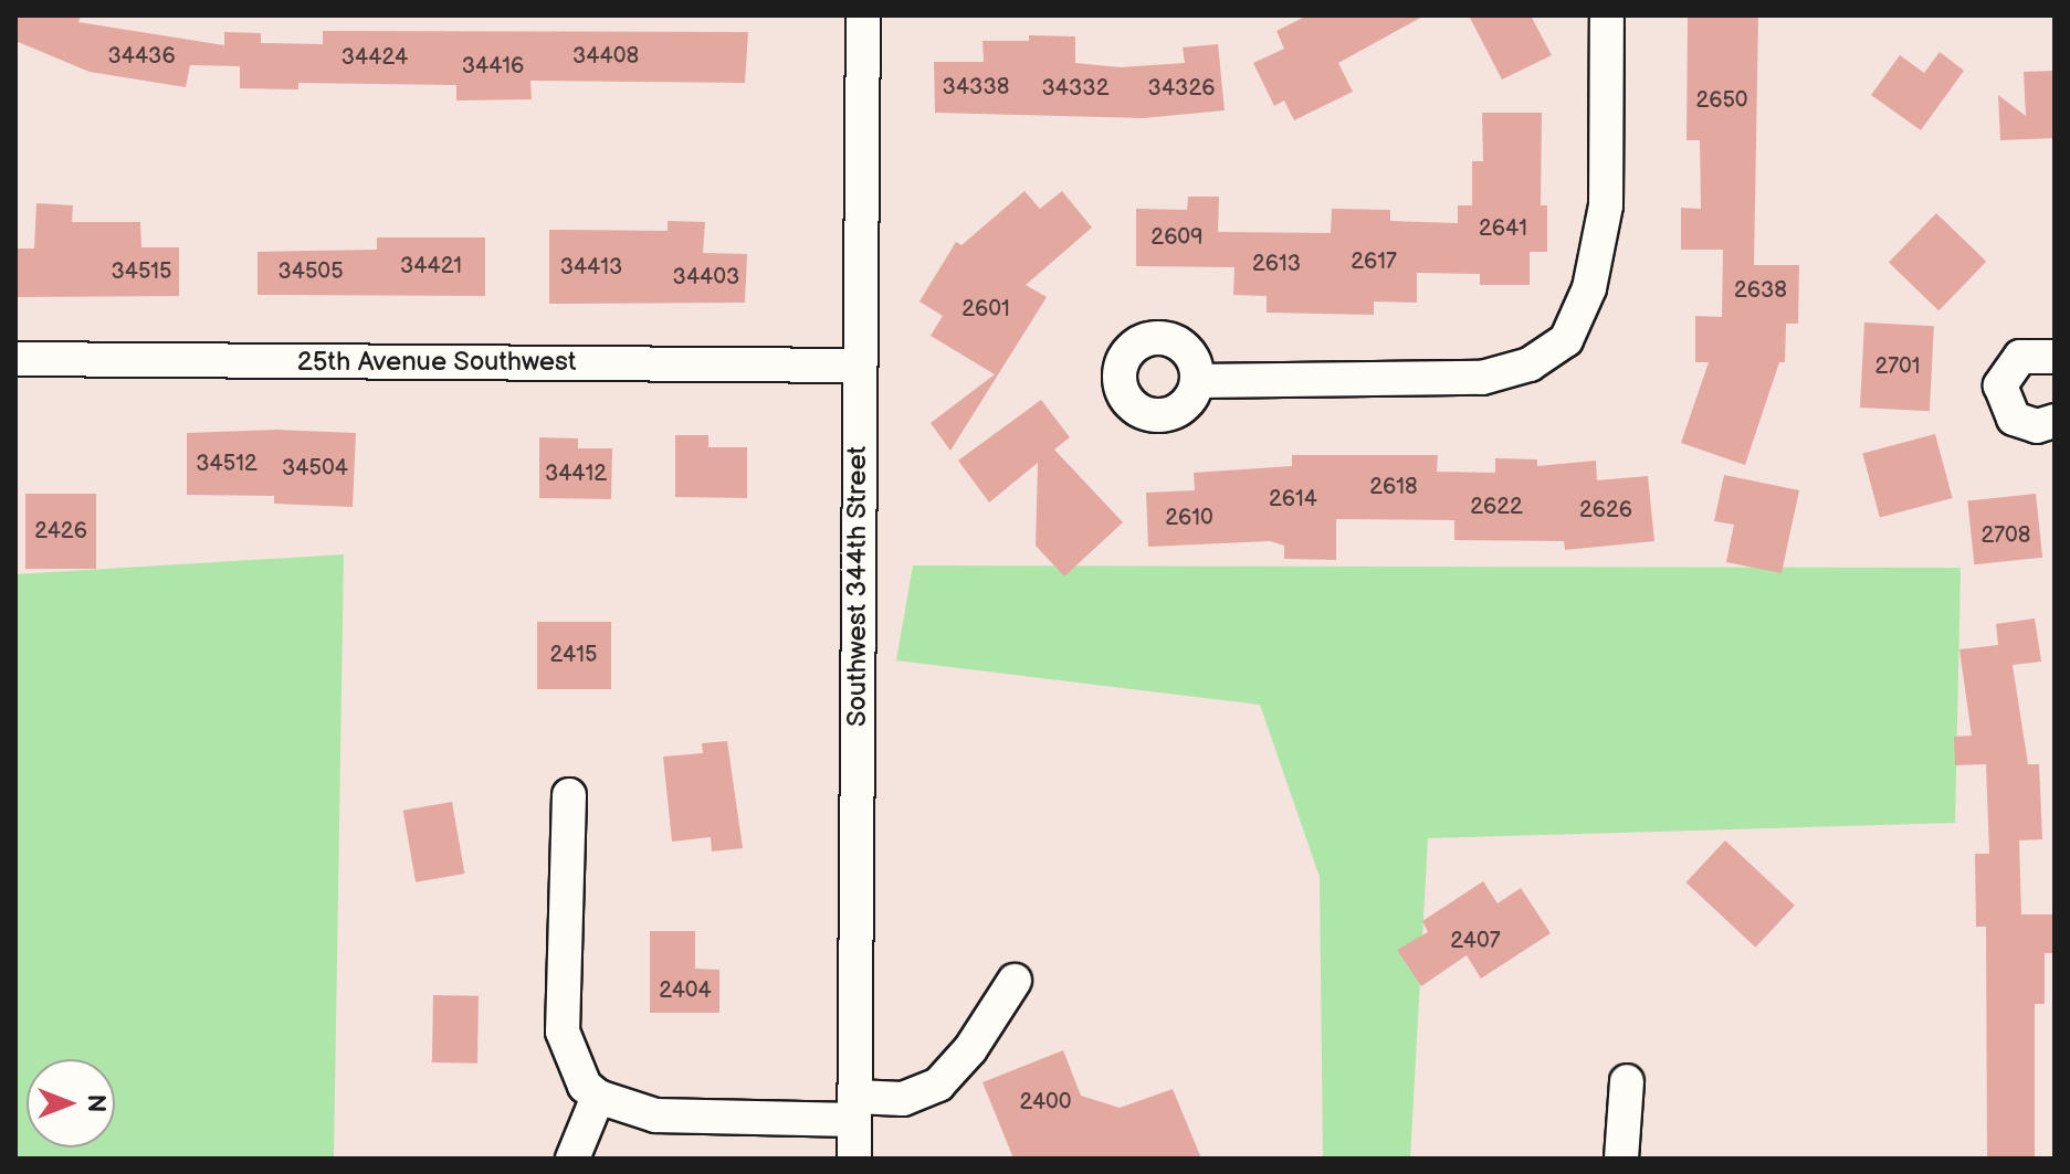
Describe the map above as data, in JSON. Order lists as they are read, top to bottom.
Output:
{
  "streets": {
    "street": ["25th Avenue Southwest", "Southwest 344th Street"]
  },
  "crossings": [
    ["25th Avenue Southwest", "Southwest 344th Street"]
  ],
  "house_numbers": [
    "34436",
    "34408",
    "34424",
    "34416",
    "34338",
    "34332",
    "34326",
    "2650",
    "2641",
    "2609",
    "2617",
    "2613",
    "34421",
    "34413",
    "34515",
    "34505",
    "34403",
    "2638",
    "2601",
    "2701",
    "34512",
    "34504",
    "34412",
    "2618",
    "2614",
    "2622",
    "2626",
    "2610",
    "2426",
    "2708",
    "2415",
    "2407",
    "2404",
    "2400"
  ],
  "north": "right"
}
